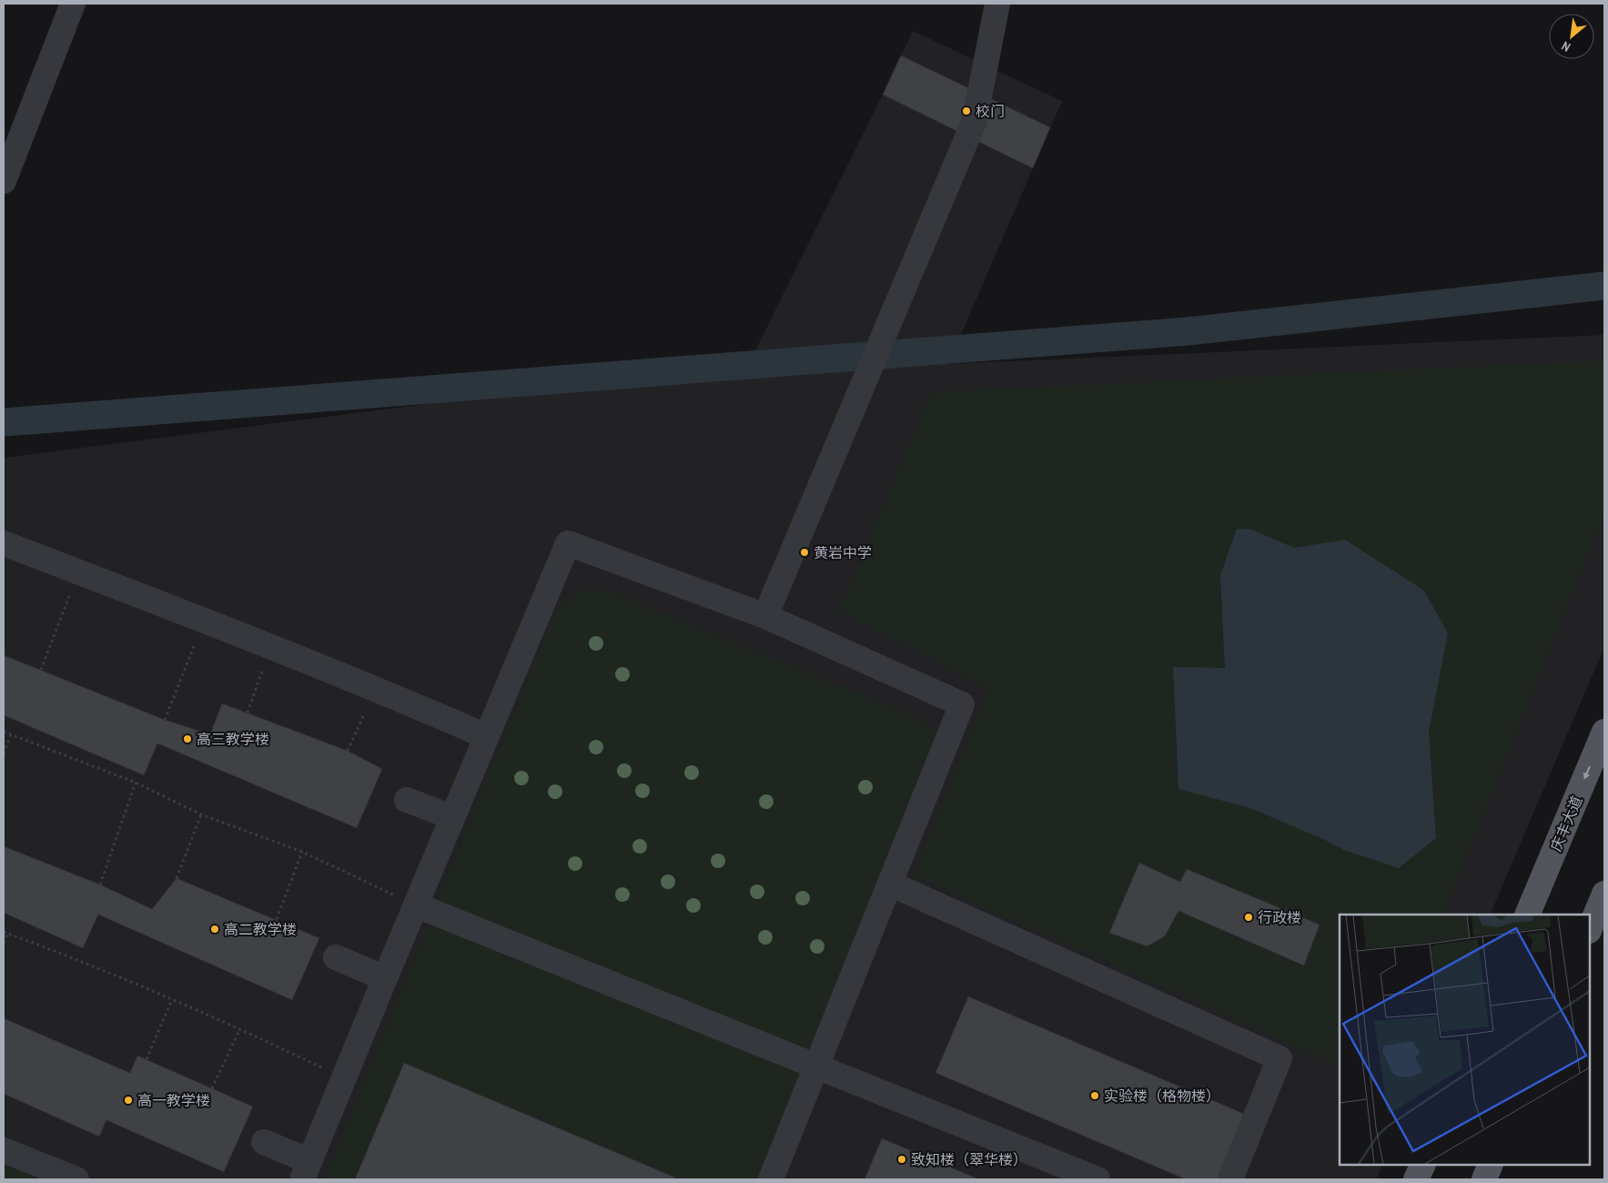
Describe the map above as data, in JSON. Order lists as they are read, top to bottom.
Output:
{
  "streets": {
    "main road": ["庆丰大道"]
  },
  "one_way": ["庆丰大道"],
  "places": [
    "校门",
    "黄岩中学",
    "高三教学楼",
    "行政楼",
    "高二教学楼",
    "实验楼（格物楼）",
    "高一教学楼",
    "致知楼（翠华楼）"
  ],
  "north": "bottom left"
}
